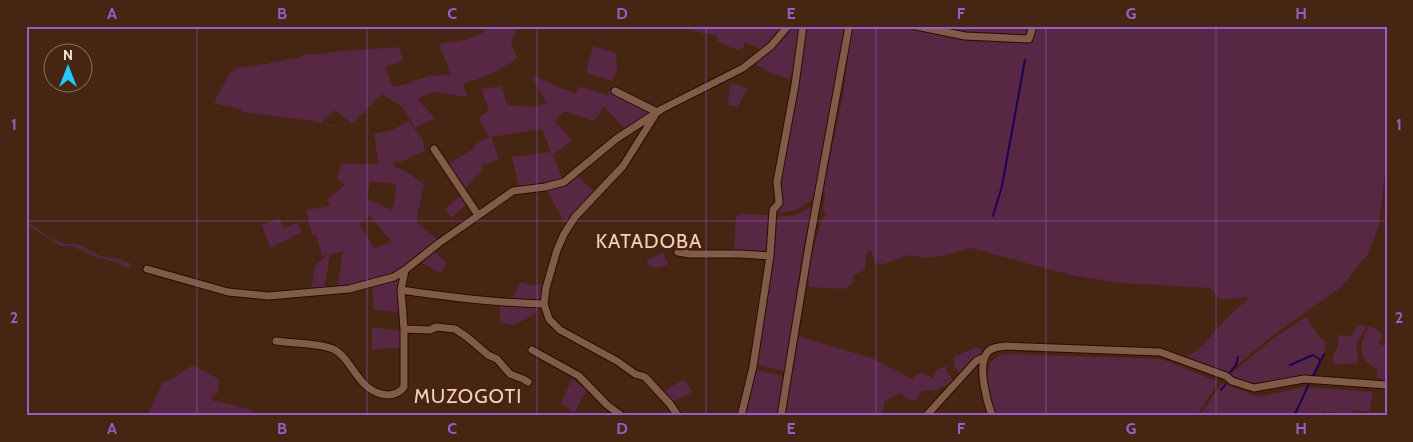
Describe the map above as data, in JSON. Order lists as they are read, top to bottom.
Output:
{
  "districts": ["KATADOBA", "MUZOGOTI"],
  "north": "top",
  "grid": {
    "columns": [
      "A",
      "B",
      "C",
      "D",
      "E",
      "F",
      "G",
      "H"
    ],
    "rows": ["1", "2"]
  }
}
